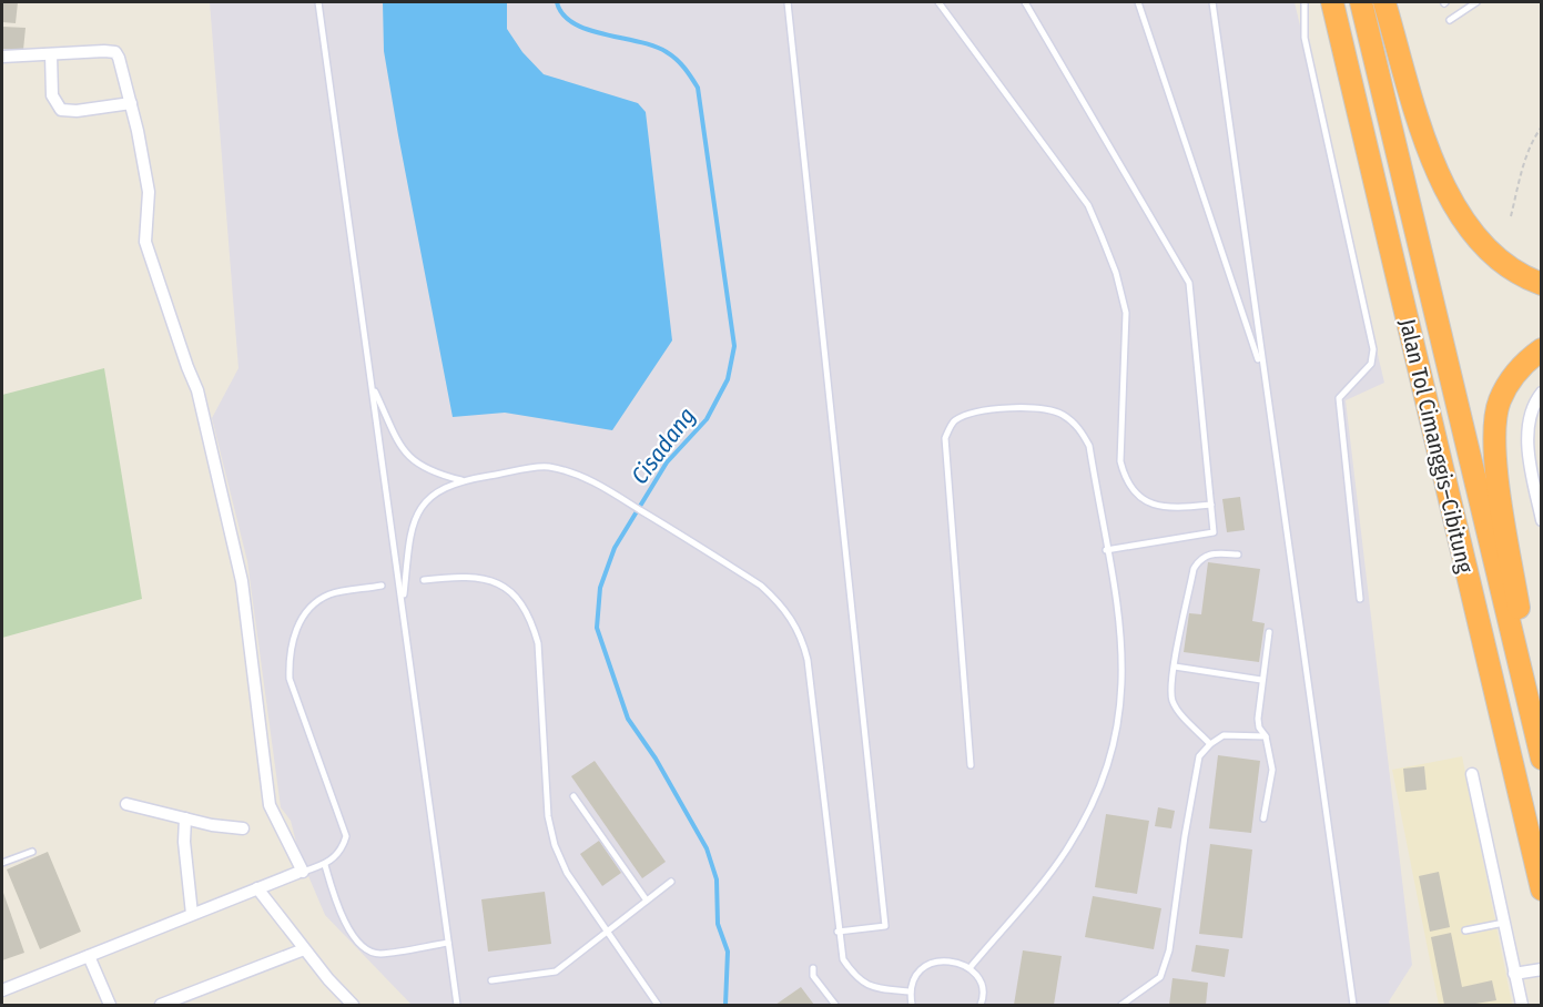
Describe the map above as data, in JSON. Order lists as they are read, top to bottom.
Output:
{
  "streets": {
    "highway": ["Jalan Tol Cimanggis–Cibitung"]
  },
  "water": ["Cisadang"]
}
